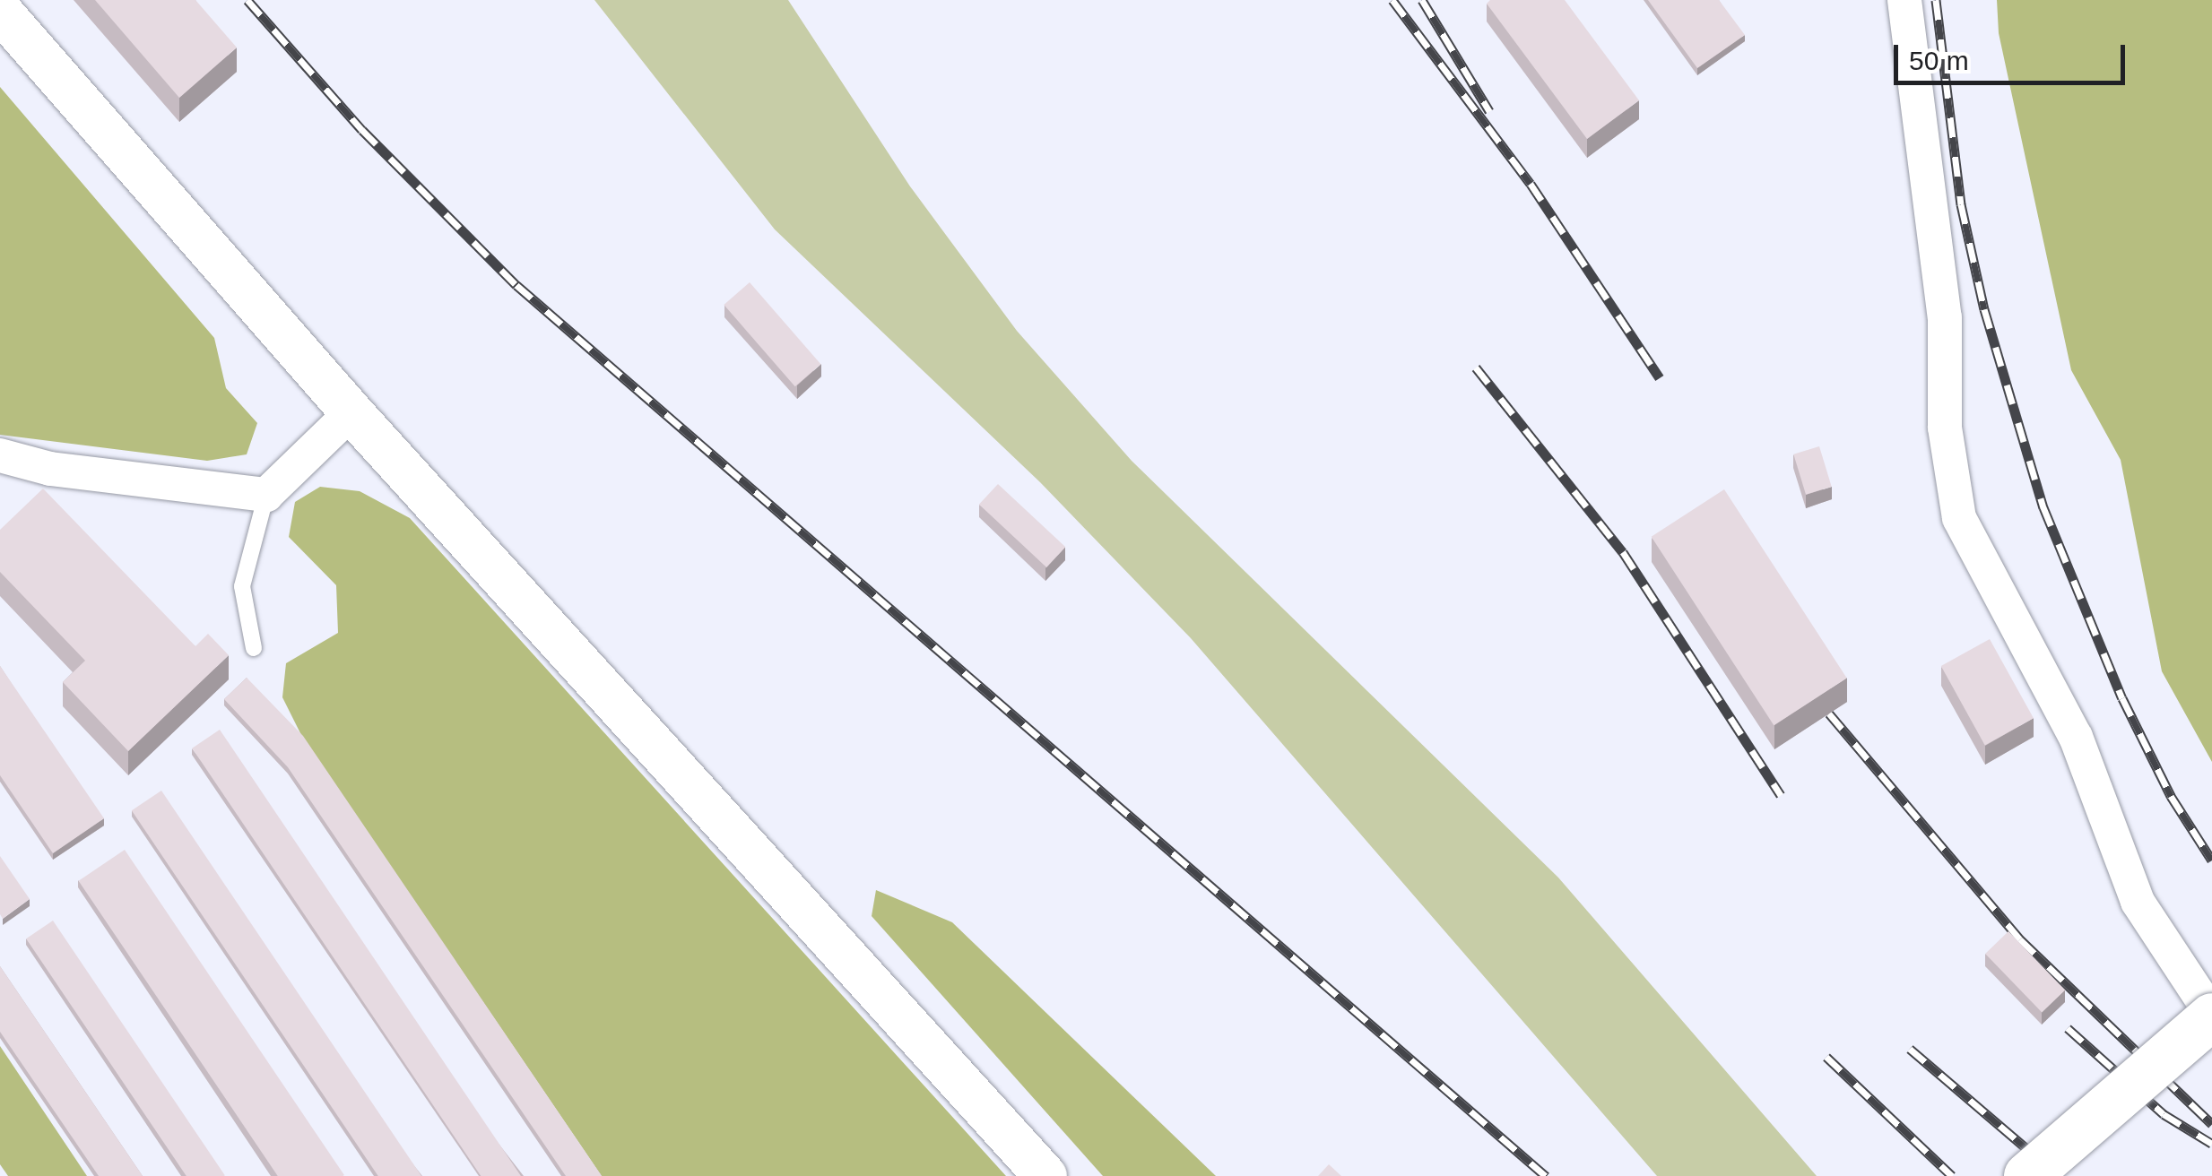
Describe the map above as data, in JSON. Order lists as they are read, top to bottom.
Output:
{
  "scale_bar": "50 m"
}
